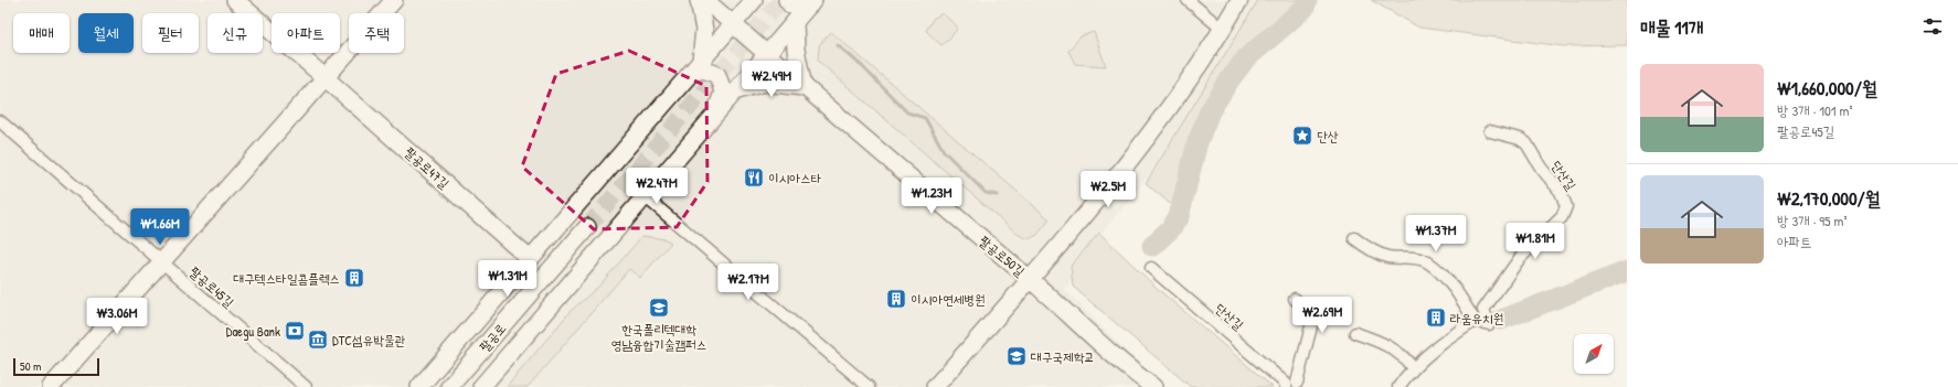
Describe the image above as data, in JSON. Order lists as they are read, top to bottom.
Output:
{
  "streets": {
    "main road": ["팔공로47길", "팔공로50길", "팔공로"],
    "street": ["단산길", "팔공로45길"]
  },
  "places": {
    "place": ["단산"],
    "restaurant": ["이시아스타"],
    "building": ["대구텍스타일콤플렉스", "이시아연세병원", "라움유치원"],
    "school or university": ["한국폴리텍대학 영남융합기술캠퍼스", "대구국제학교"],
    "bank": ["Daegu Bank"],
    "museum": ["DTC섬유박물관"]
  },
  "scale_bar": "50 m",
  "north": "top right",
  "page": {
    "heading": "매물 11개",
    "chip": [
      "매매",
      "월세",
      "필터",
      "신규",
      "아파트",
      "주택"
    ],
    "list": [
      {
        "name": "₩1,660,000/월",
        "note": "방 3개 · 101 m² · 팔공로45길"
      },
      {
        "name": "₩2,170,000/월",
        "note": "방 3개 · 95 m² · 아파트"
      }
    ],
    "price": [
      "₩2.49M",
      "₩2.47M",
      "₩2.5M",
      "₩1.23M",
      "₩1.66M",
      "₩1.37M",
      "₩1.81M",
      "₩1.31M",
      "₩2.17M",
      "₩2.69M",
      "₩3.06M"
    ],
    "scale": "50 m"
  }
}
